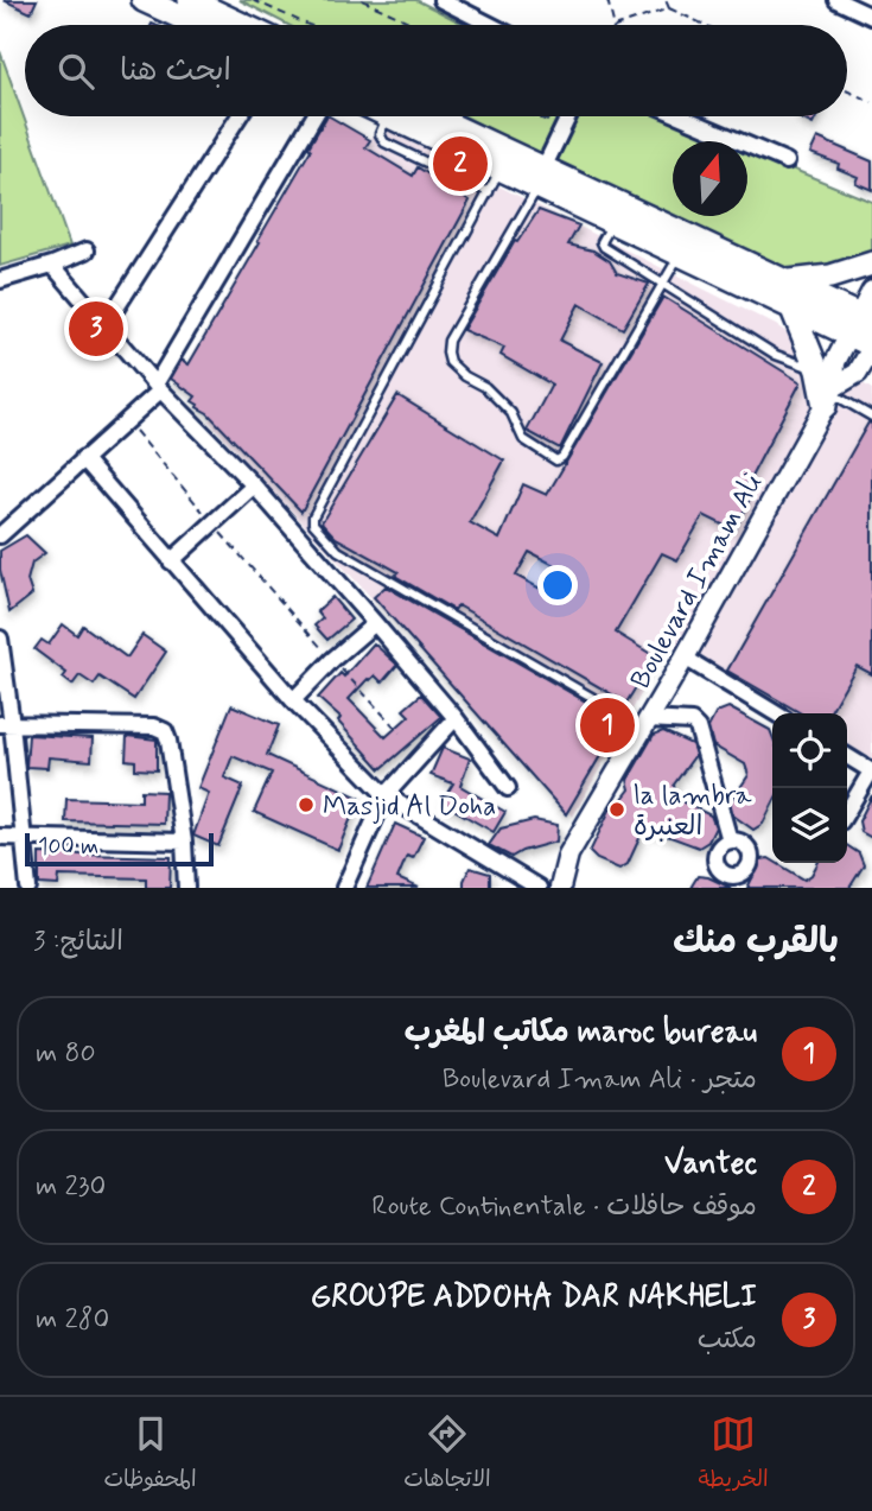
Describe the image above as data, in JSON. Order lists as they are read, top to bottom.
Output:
{
  "streets": {
    "street": ["Boulevard Imam Ali"]
  },
  "places": ["Masjid Al Doha", "la lambra العنبرة"],
  "scale_bar": "100 m",
  "north": "top",
  "page": {
    "search": "ابحث هنا",
    "pins": ["2", "3", "1"],
    "scale": "100 m",
    "heading": ["بالقرب منك", "النتائج: 3"],
    "list": [
      {
        "mark": "1",
        "name": "maroc bureau مكاتب المغرب",
        "note": "متجر · Boulevard Imam Ali",
        "value": "80 m"
      },
      {
        "mark": "2",
        "name": "Vantec",
        "note": "موقف حافلات · Route Continentale",
        "value": "230 m"
      },
      {
        "mark": "3",
        "name": "GROUPE ADDOHA DAR NAKHELI",
        "note": "مكتب",
        "value": "280 m"
      }
    ],
    "nav": ["الخريطة", "الاتجاهات", "المحفوظات"]
  }
}
